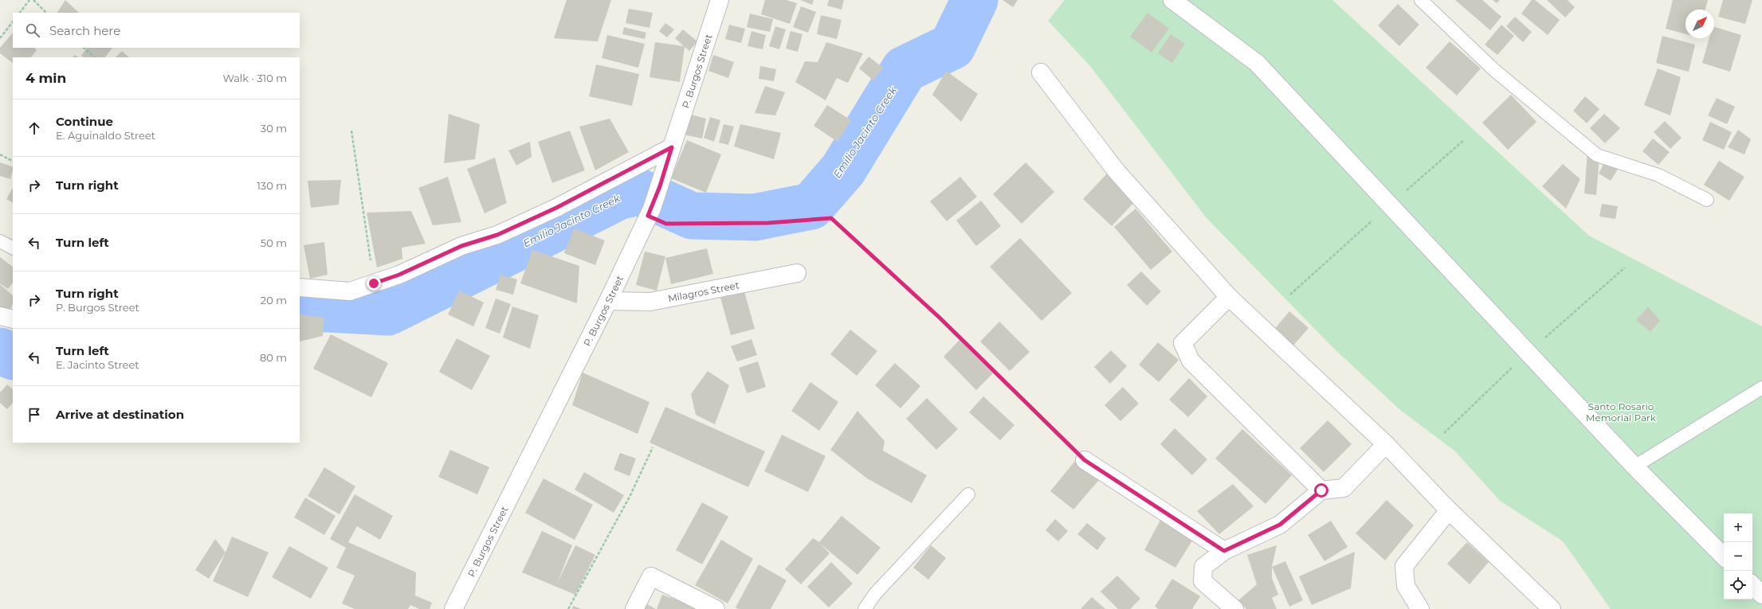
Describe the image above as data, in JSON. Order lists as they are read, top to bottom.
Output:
{
  "streets": {
    "street": ["P. Burgos Street", "Milagros Street"]
  },
  "crossings": [
    ["P. Burgos Street", "Milagros Street"]
  ],
  "water": ["Emilio Jacinto Creek"],
  "parks": ["Santo Rosario Memorial Park"],
  "north": "top right",
  "page": {
    "search": "Search here",
    "heading": ["4 min", "Walk · 310 m"],
    "list": [
      ["Continue", "E. Aguinaldo Street", "30 m"],
      ["Turn right", "130 m"],
      ["Turn left", "50 m"],
      ["Turn right", "P. Burgos Street", "20 m"],
      ["Turn left", "E. Jacinto Street", "80 m"],
      "Arrive at destination"
    ],
    "map_buttons": ["+", "−"]
  }
}
